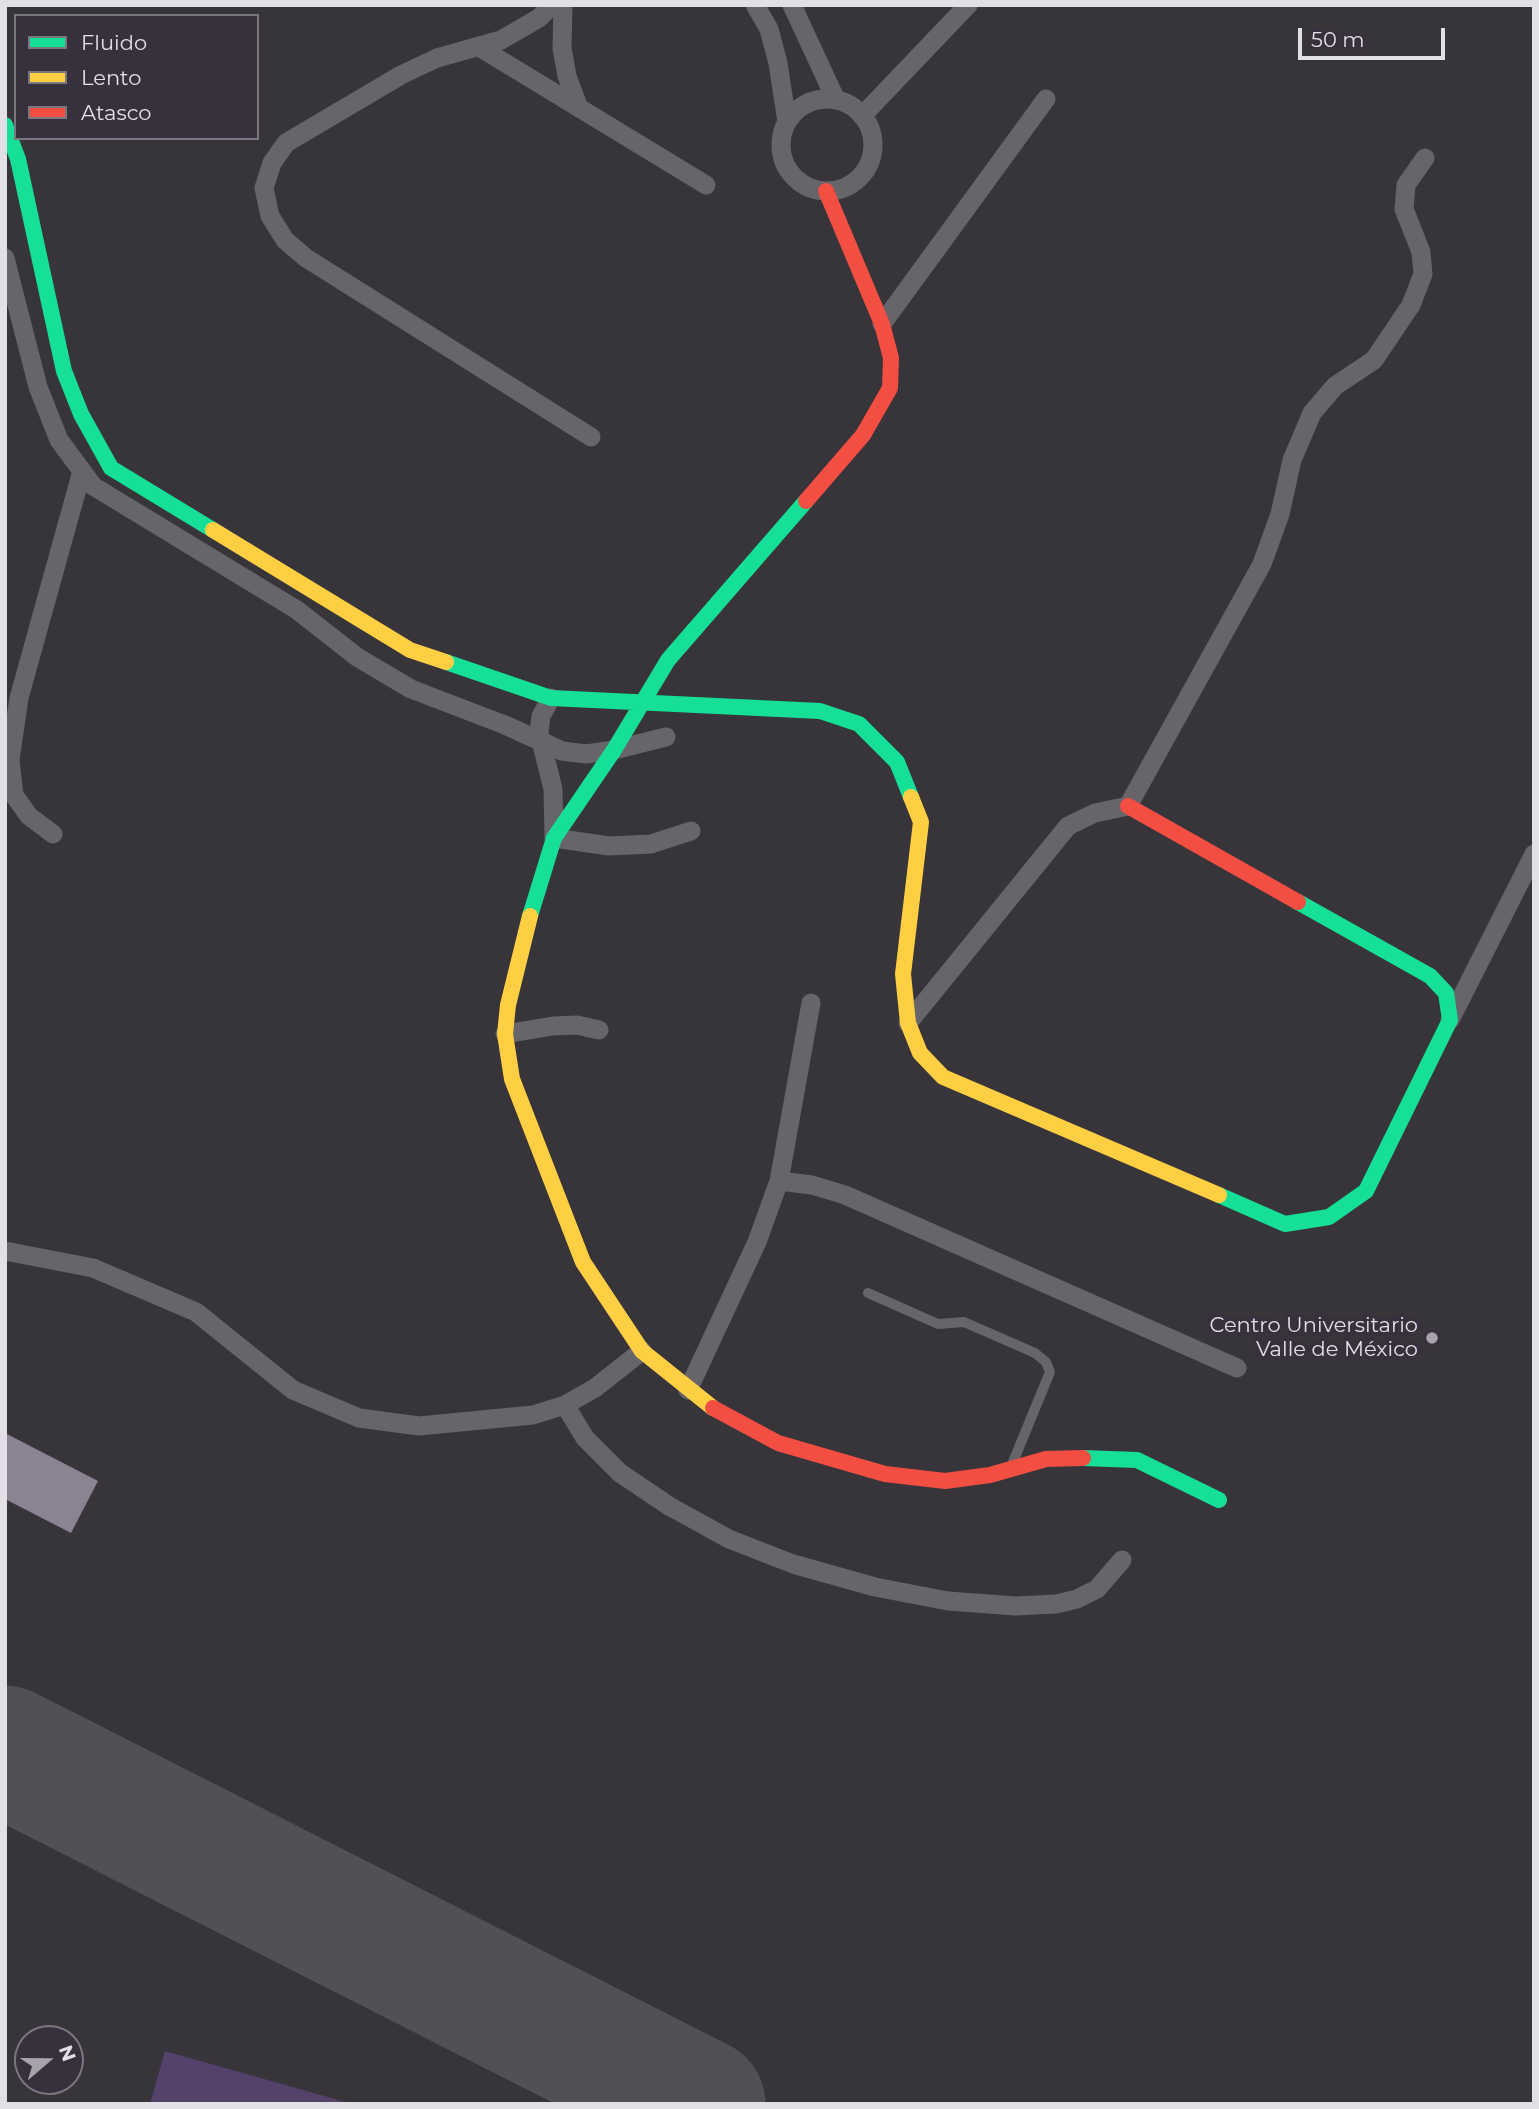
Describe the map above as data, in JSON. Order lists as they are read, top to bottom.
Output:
{
  "places": ["Centro Universitario Valle de México"],
  "legend": ["Fluido", "Lento", "Atasco"],
  "scale_bar": "50 m",
  "north": "right"
}
